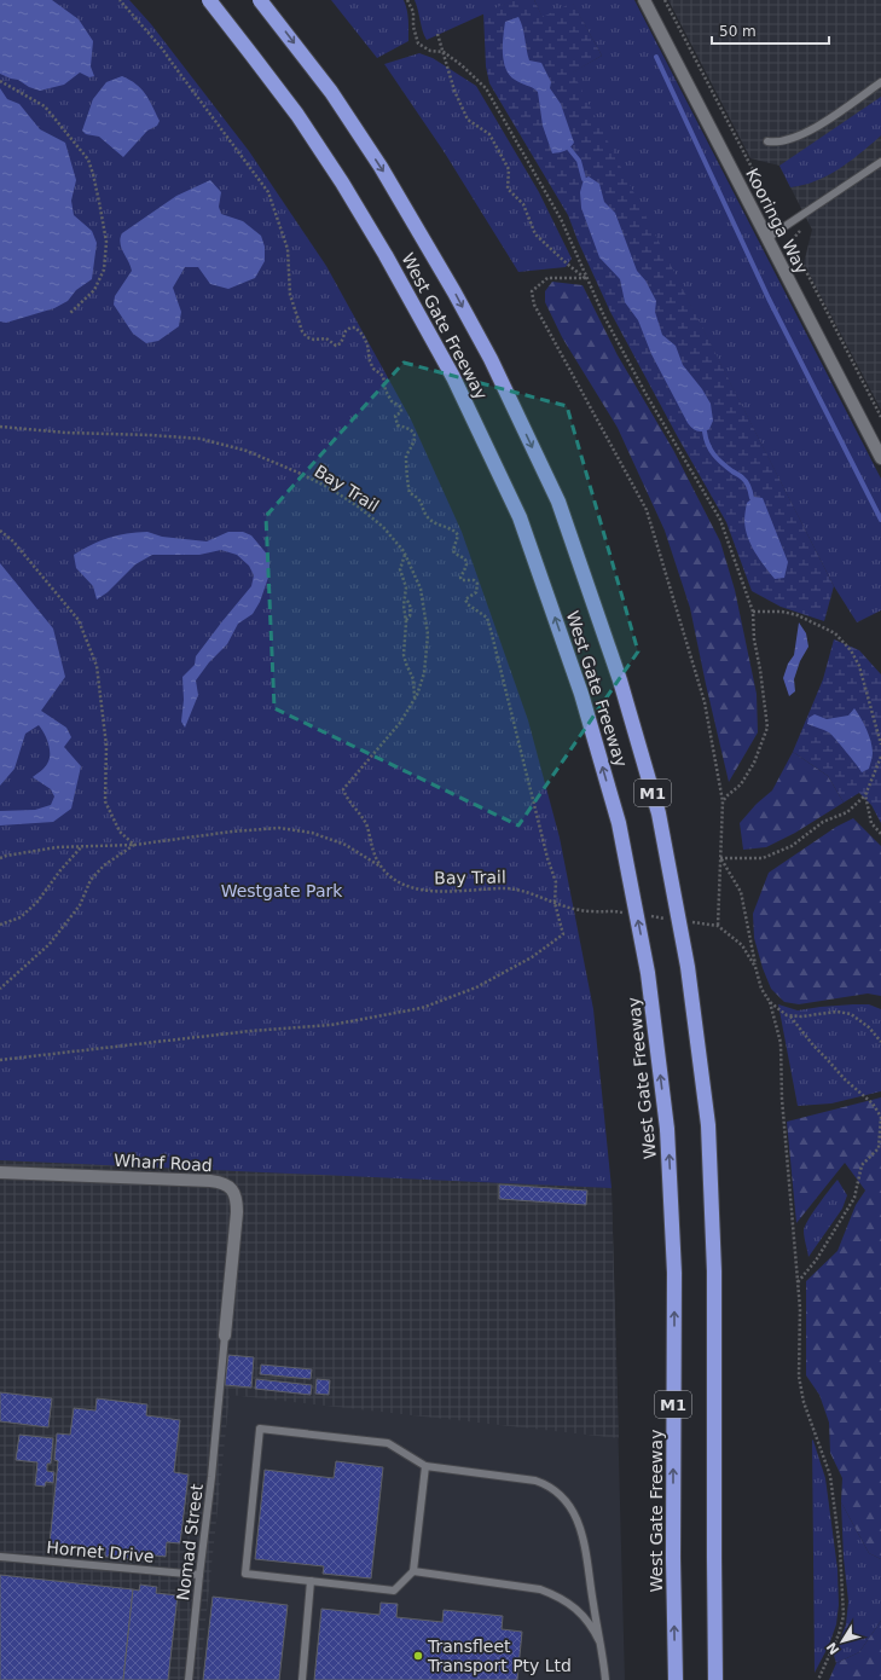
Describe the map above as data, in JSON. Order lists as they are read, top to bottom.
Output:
{
  "streets": {
    "highway": ["West Gate Freeway", "M1"],
    "street": ["Kooringa Way", "Wharf Road"],
    "lane": ["Nomad Street", "Hornet Drive"],
    "path": ["Bay Trail"]
  },
  "crossings": [
    ["Wharf Road", "Nomad Street"],
    ["Nomad Street", "Hornet Drive"]
  ],
  "parks": ["Westgate Park"],
  "places": ["Transfleet Transport Pty Ltd"],
  "scale_bar": "50 m",
  "north": "bottom left"
}
